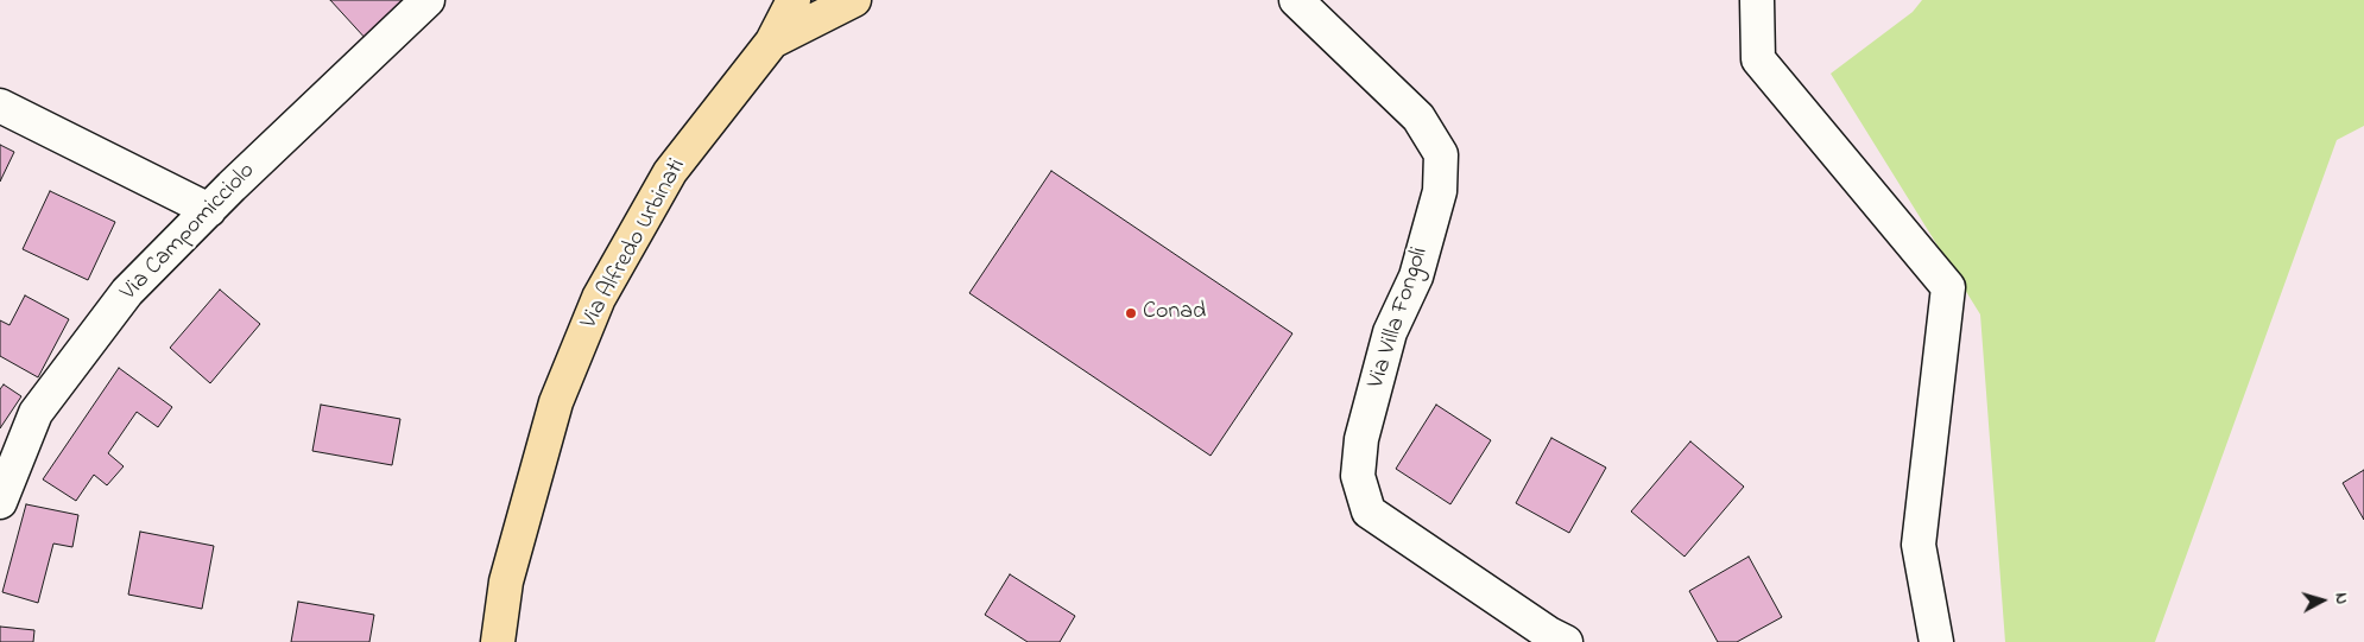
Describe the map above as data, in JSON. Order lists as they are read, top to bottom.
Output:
{
  "streets": {
    "main road": ["Via Alfredo Urbinati"],
    "street": ["Via Campomicciolo", "Via Villa Fongoli"]
  },
  "places": ["Conad"],
  "north": "right"
}
